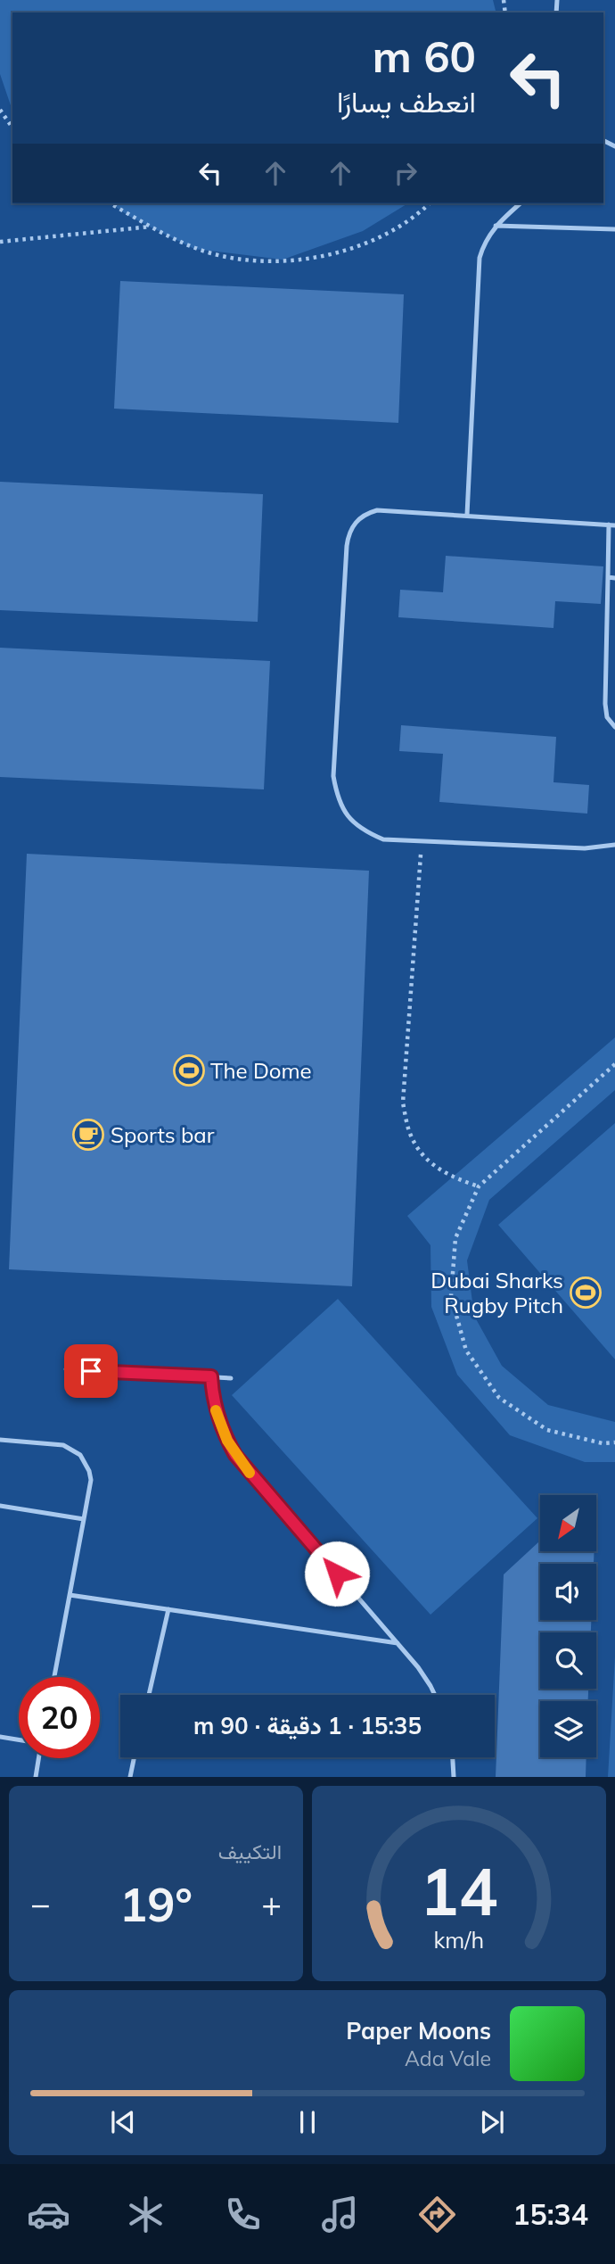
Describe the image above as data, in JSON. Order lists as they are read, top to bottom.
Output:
{
  "places": {
    "sports": ["The Dome", "Dubai Sharks Rugby Pitch"],
    "cafe": ["Sports bar"]
  },
  "north": "bottom left",
  "page": {
    "turn": ["60 m", "انعطف يسارًا"],
    "limit": "20",
    "trip": "15:35 · 1 دقيقة · 90 m",
    "tile": "التكييف",
    "heat": ["−", "19°", "+"],
    "song": ["Paper Moons", "Ada Vale"],
    "tabs": "15:34",
    "gauge": ["14", "km/h"]
  }
}
